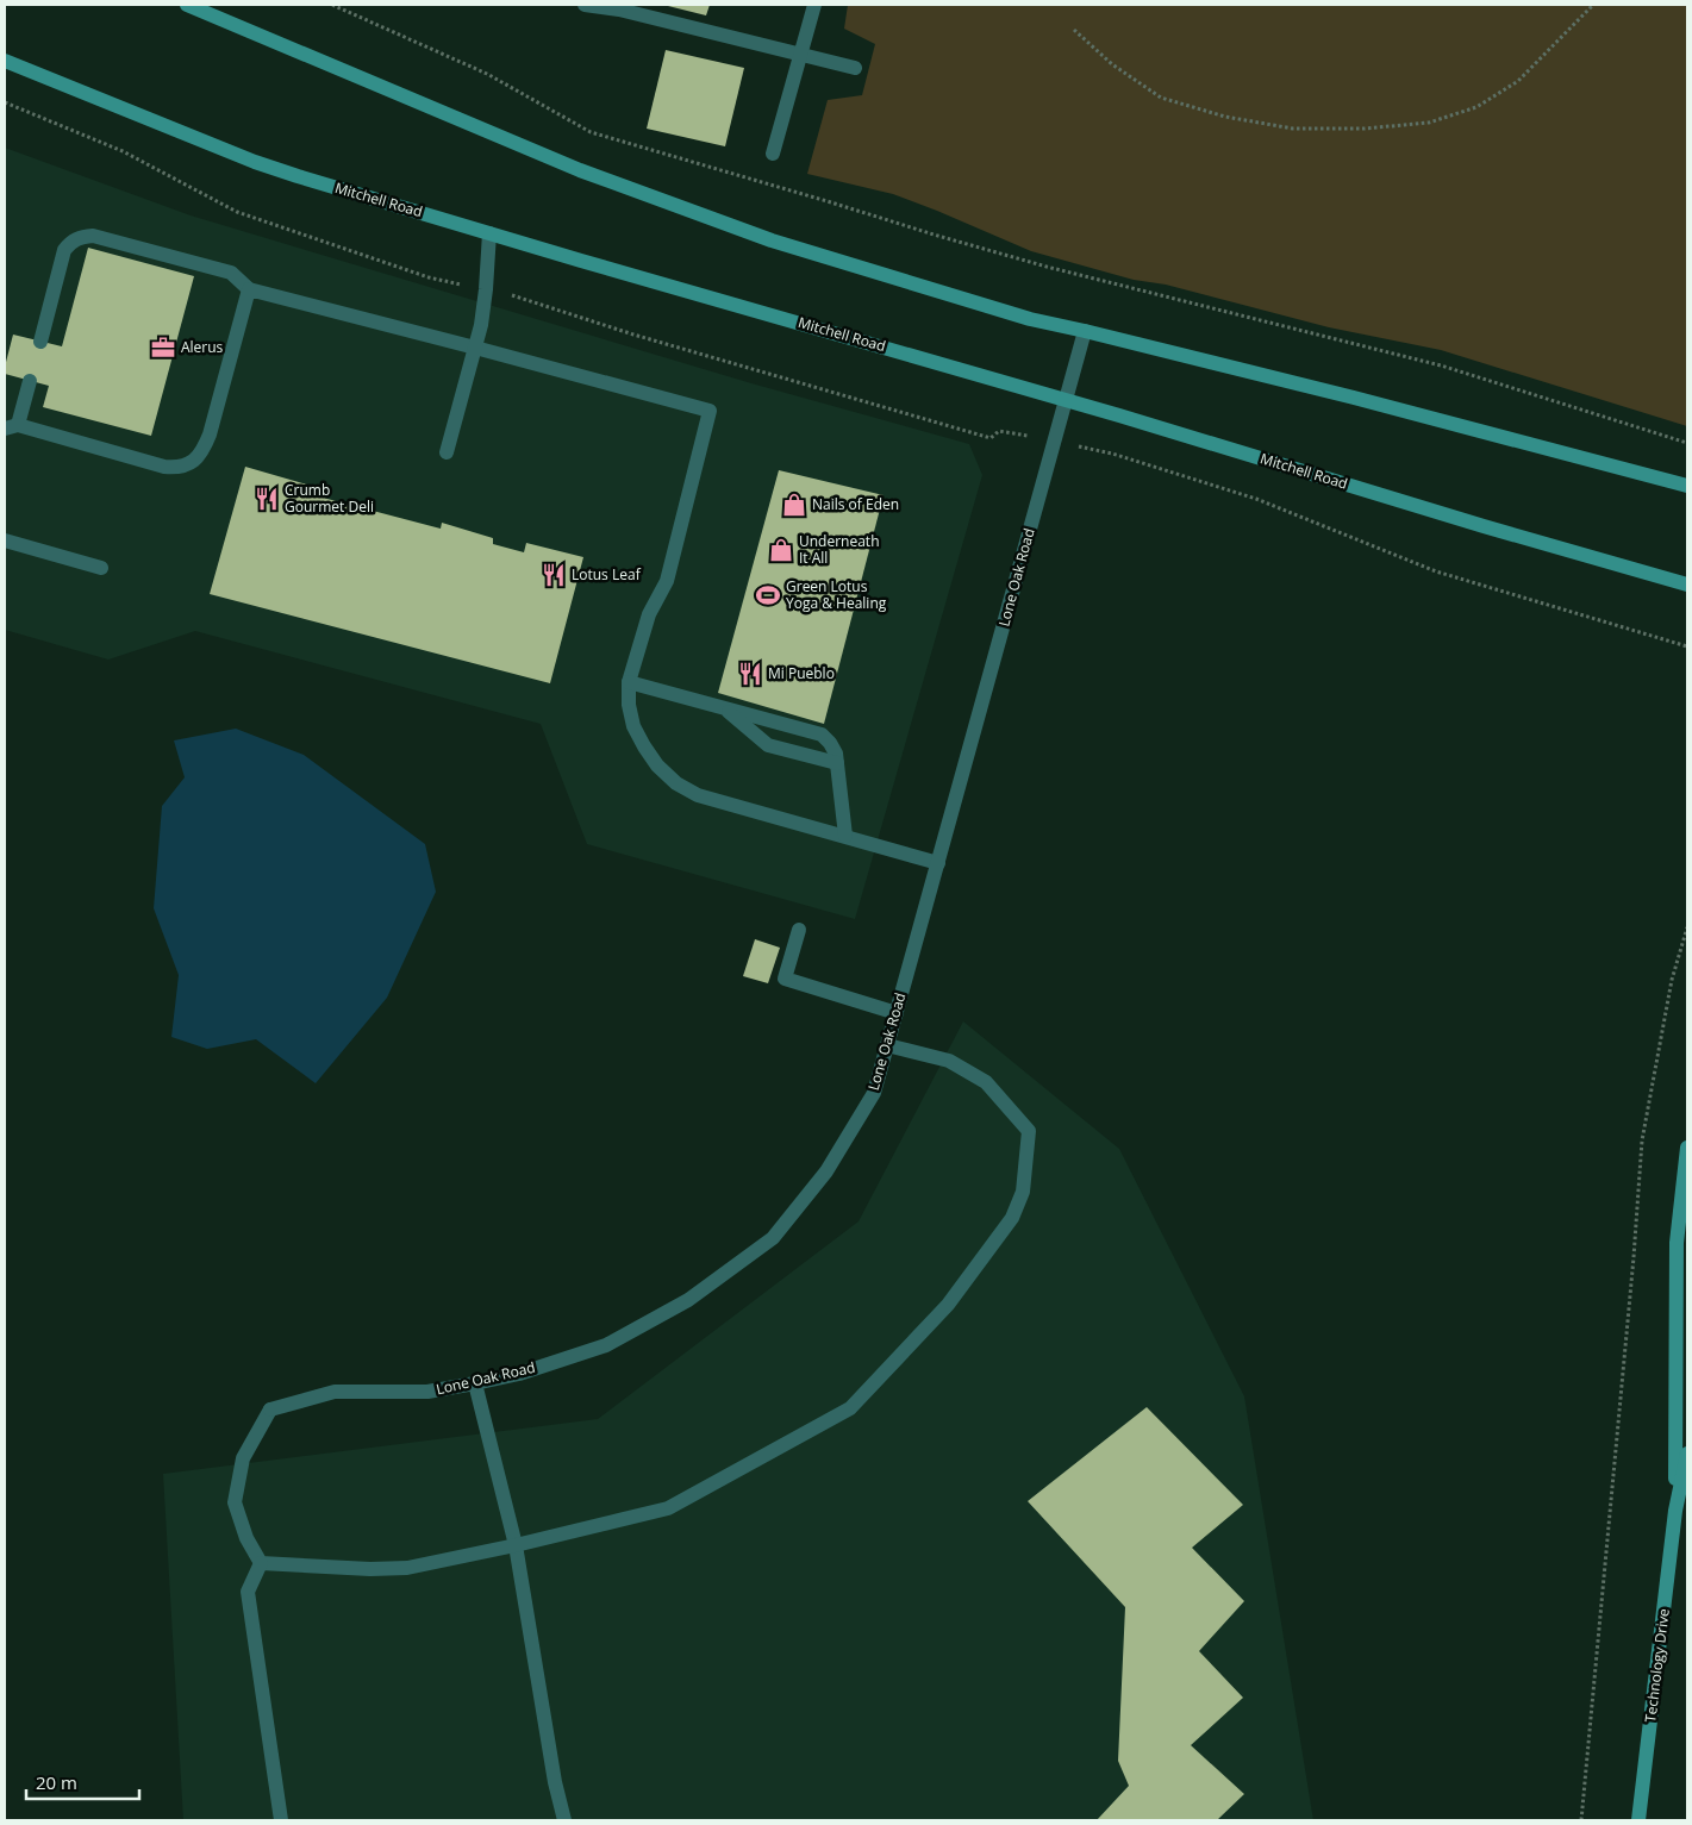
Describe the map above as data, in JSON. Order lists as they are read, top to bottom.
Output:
{
  "streets": {
    "main road": ["Mitchell Road", "Technology Drive"],
    "street": ["Lone Oak Road"]
  },
  "crossings": [
    ["Mitchell Road", "Lone Oak Road"]
  ],
  "places": {
    "office": ["Alerus"],
    "restaurant": ["Crumb Gourmet Deli", "Lotus Leaf", "Mi Pueblo"],
    "shop": ["Nails of Eden", "Underneath It All"],
    "sports": ["Green Lotus Yoga & Healing"]
  },
  "scale_bar": "20 m"
}
